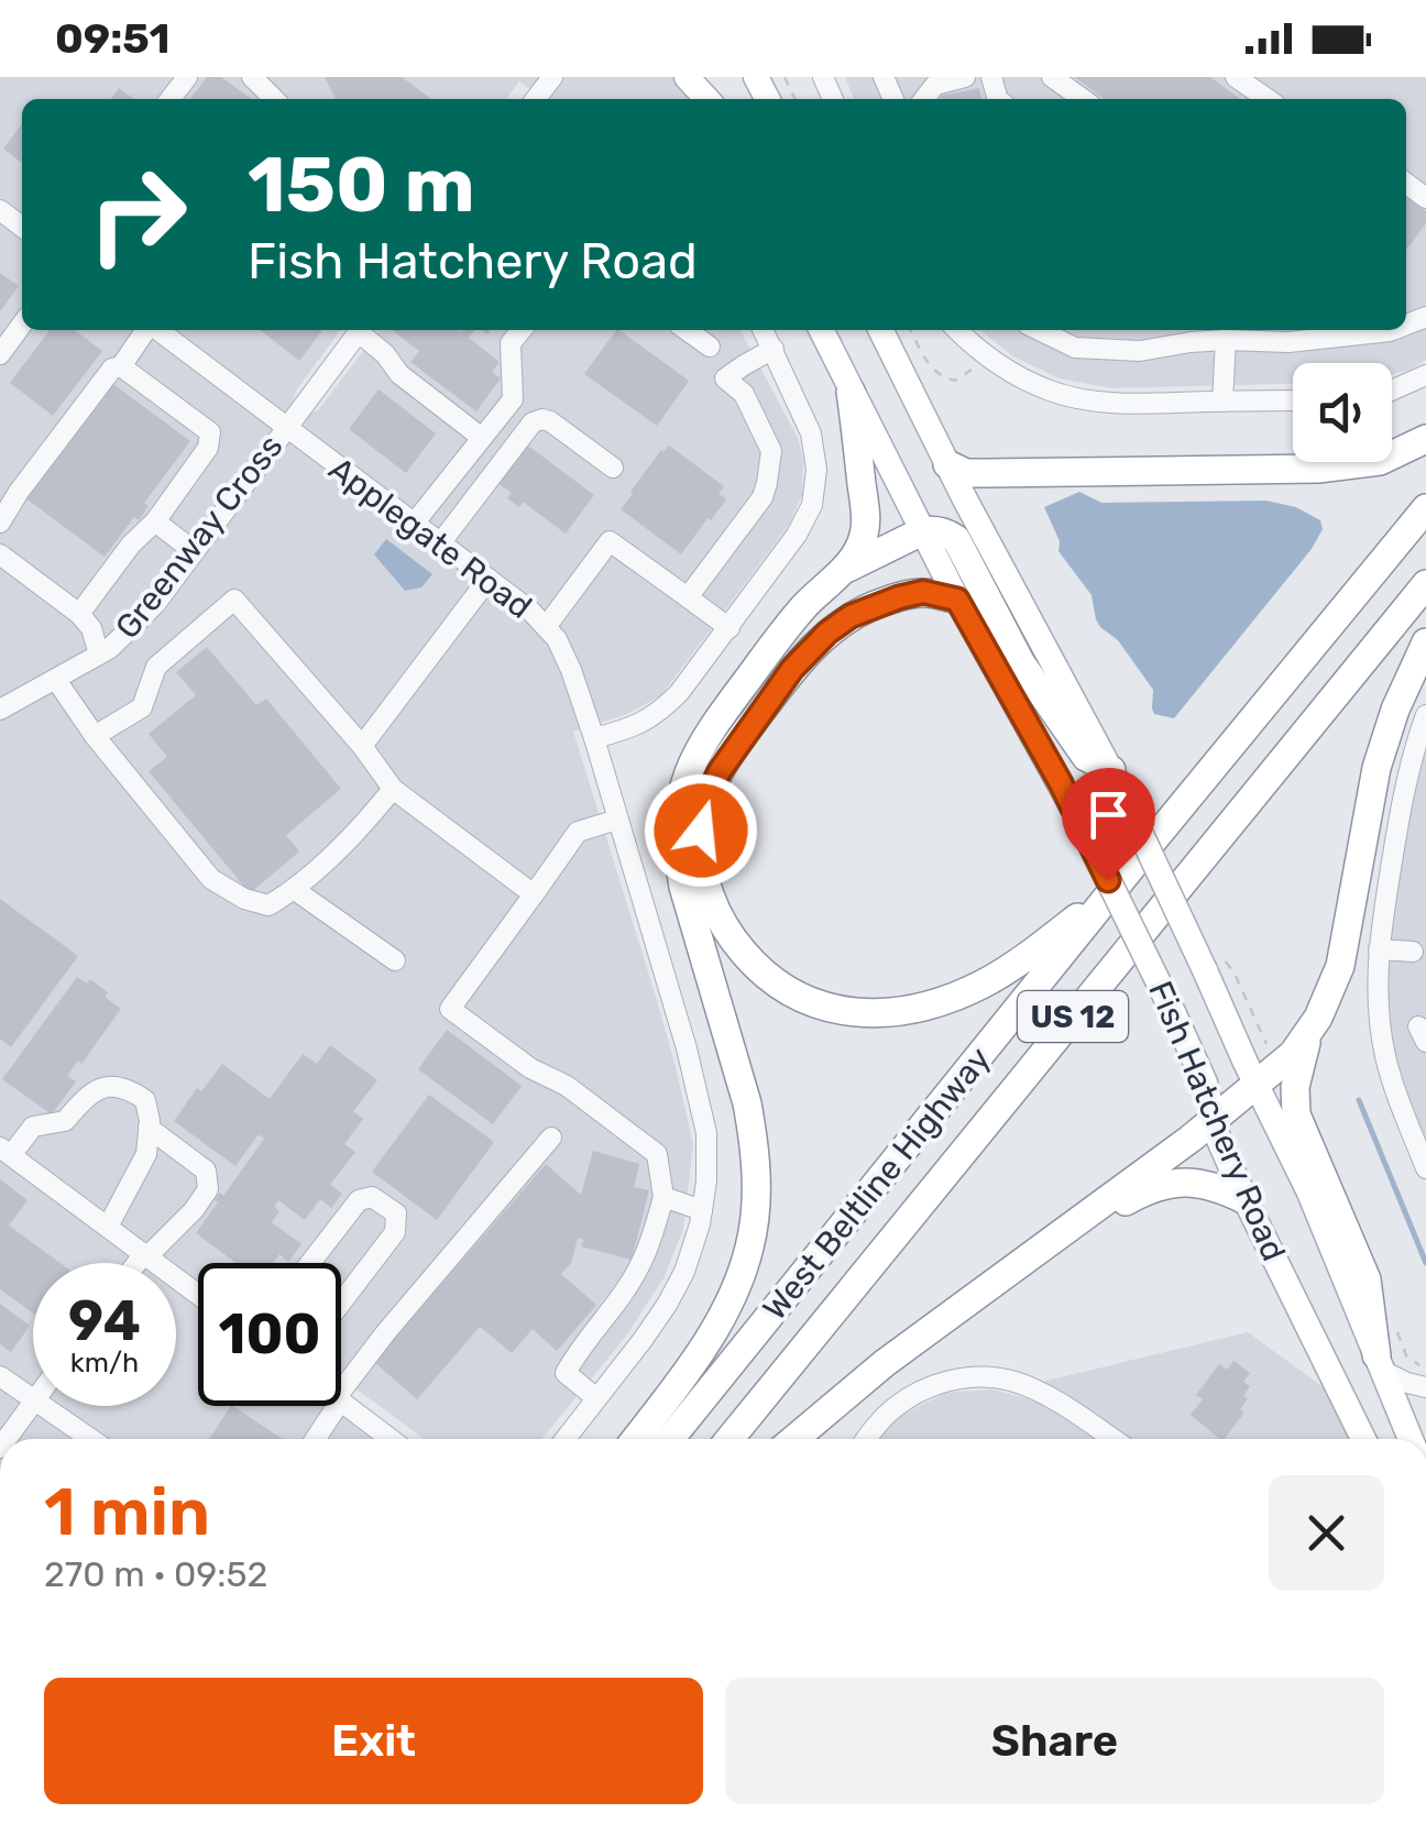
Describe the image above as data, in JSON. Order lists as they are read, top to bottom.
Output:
{
  "streets": {
    "highway": ["US 12", "West Beltline Highway"],
    "main road": ["Fish Hatchery Road"],
    "street": ["Greenway Cross", "Applegate Road"]
  },
  "crossings": [
    ["Greenway Cross", "Applegate Road"]
  ],
  "page": {
    "status": "09:51",
    "turn": ["150 m", "Fish Hatchery Road"],
    "speed": "94 km/h",
    "limit": "100",
    "heading": ["1 min", "270 m · 09:52"],
    "buttons": ["Exit", "Share"]
  }
}
